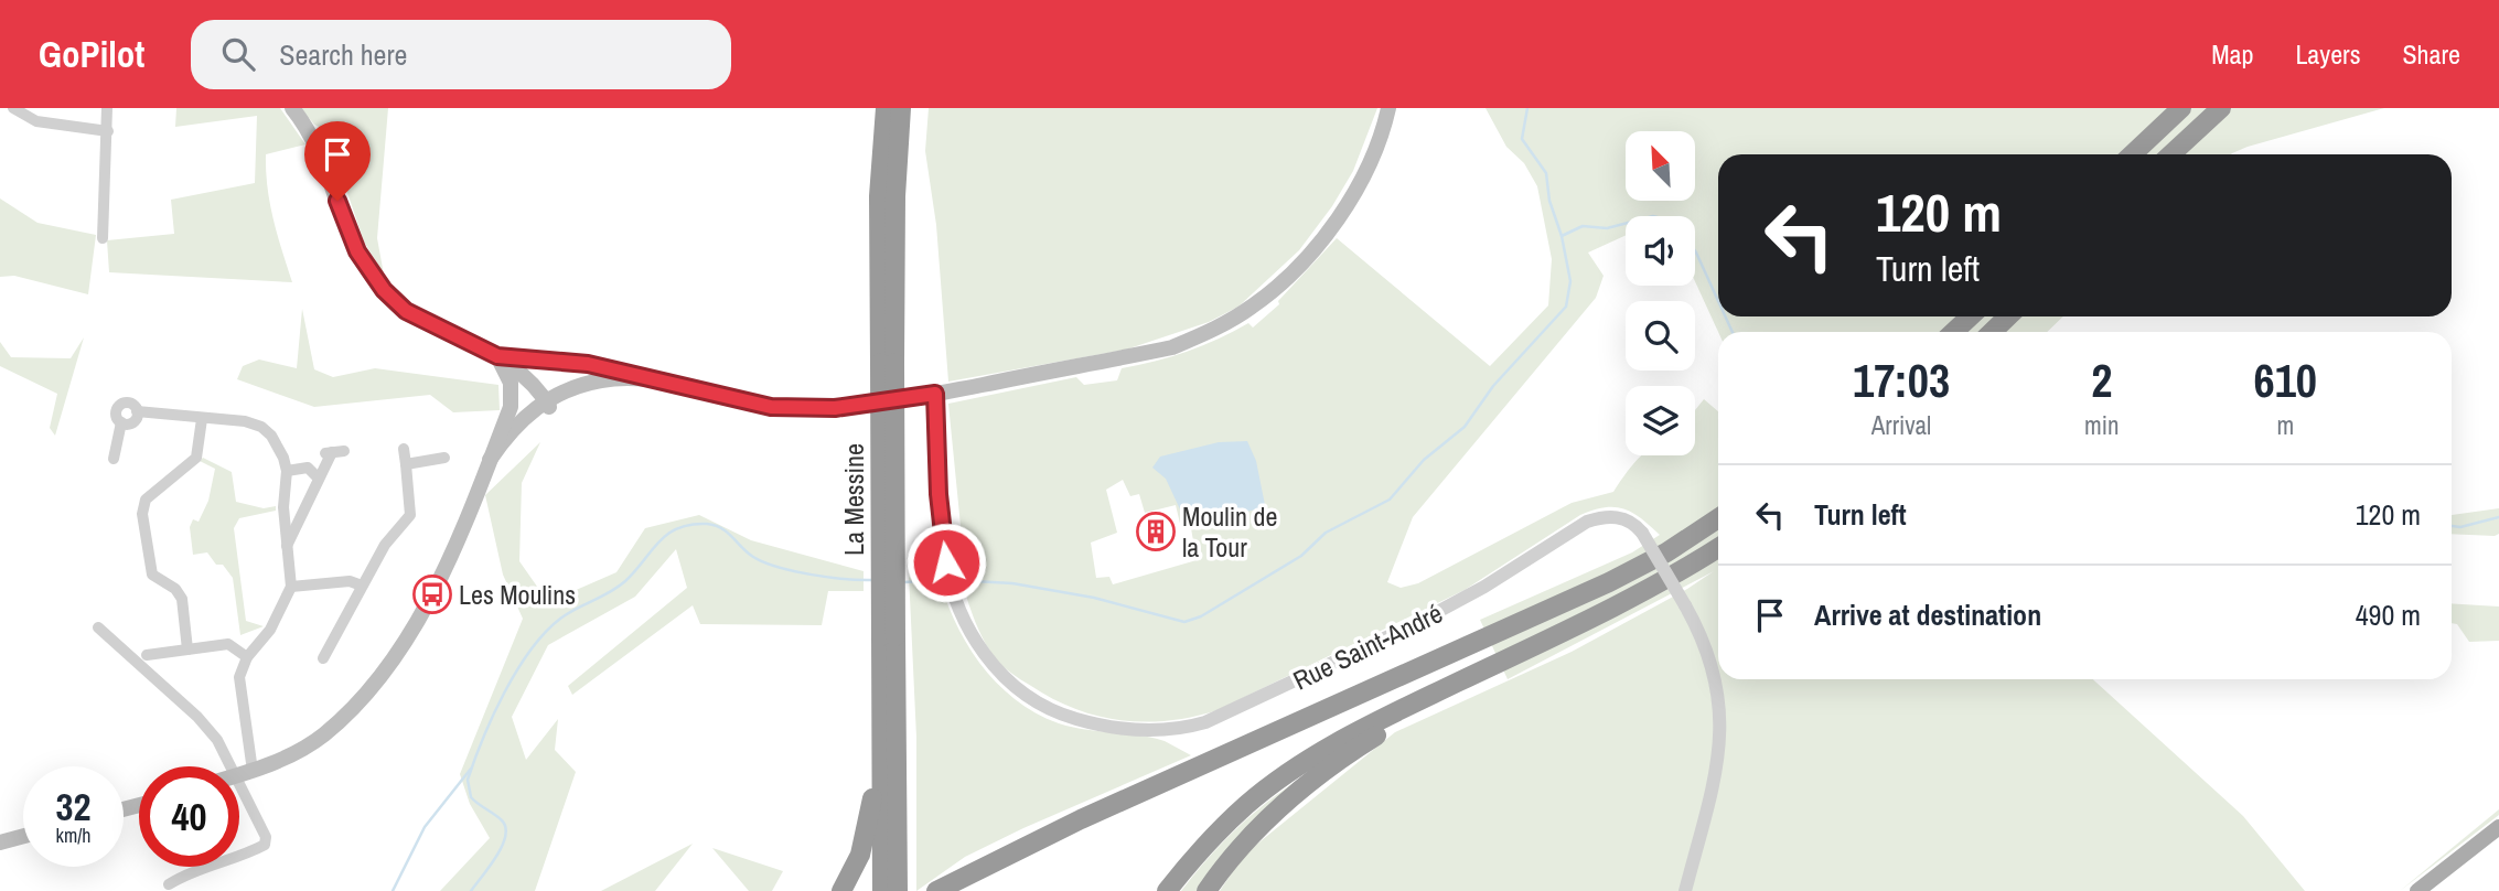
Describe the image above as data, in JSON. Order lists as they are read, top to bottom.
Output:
{
  "streets": {
    "highway": ["La Messine"],
    "street": ["Rue Saint-André"]
  },
  "places": {
    "building": ["Moulin de la Tour"],
    "bus stop": ["Les Moulins"]
  },
  "north": "top left",
  "page": {
    "header": "GoPilot",
    "search": "Search here",
    "nav": ["Map", "Layers", "Share"],
    "turn": ["120 m", "Turn left"],
    "eta": [
      "17:03",
      "Arrival",
      "2",
      "min",
      "610",
      "m"
    ],
    "list": [
      {
        "name": "Turn left",
        "value": "120 m"
      },
      {
        "name": "Arrive at destination",
        "value": "490 m"
      }
    ],
    "speed": "32 km/h",
    "limit": "40"
  }
}
